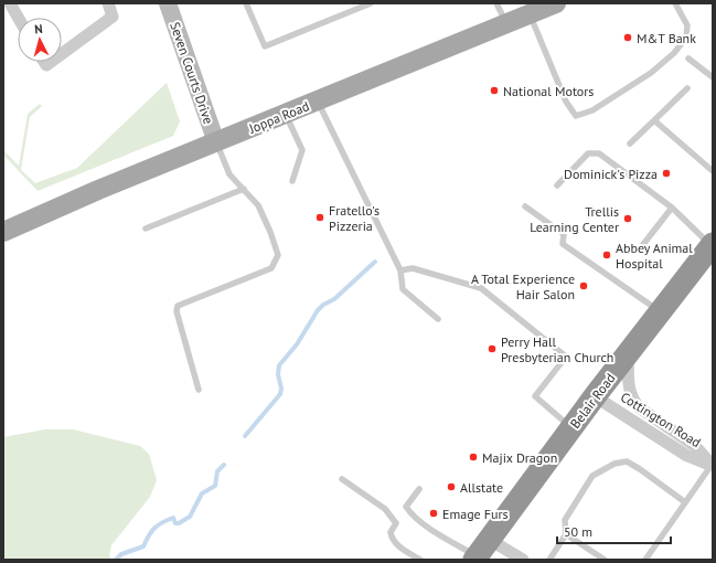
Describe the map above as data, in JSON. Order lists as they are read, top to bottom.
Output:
{
  "streets": {
    "highway": ["Belair Road"],
    "main road": ["Joppa Road"],
    "street": ["Seven Courts Drive", "Cottington Road"]
  },
  "crossings": [
    ["Seven Courts Drive", "Joppa Road"],
    ["Belair Road", "Cottington Road"]
  ],
  "places": [
    "M&T Bank",
    "National Motors",
    "Dominick's Pizza",
    "Fratello's Pizzeria",
    "Trellis Learning Center",
    "Abbey Animal Hospital",
    "A Total Experience Hair Salon",
    "Perry Hall Presbyterian Church",
    "Majix Dragon",
    "Allstate",
    "Emage Furs"
  ],
  "scale_bar": "50 m",
  "north": "top"
}
